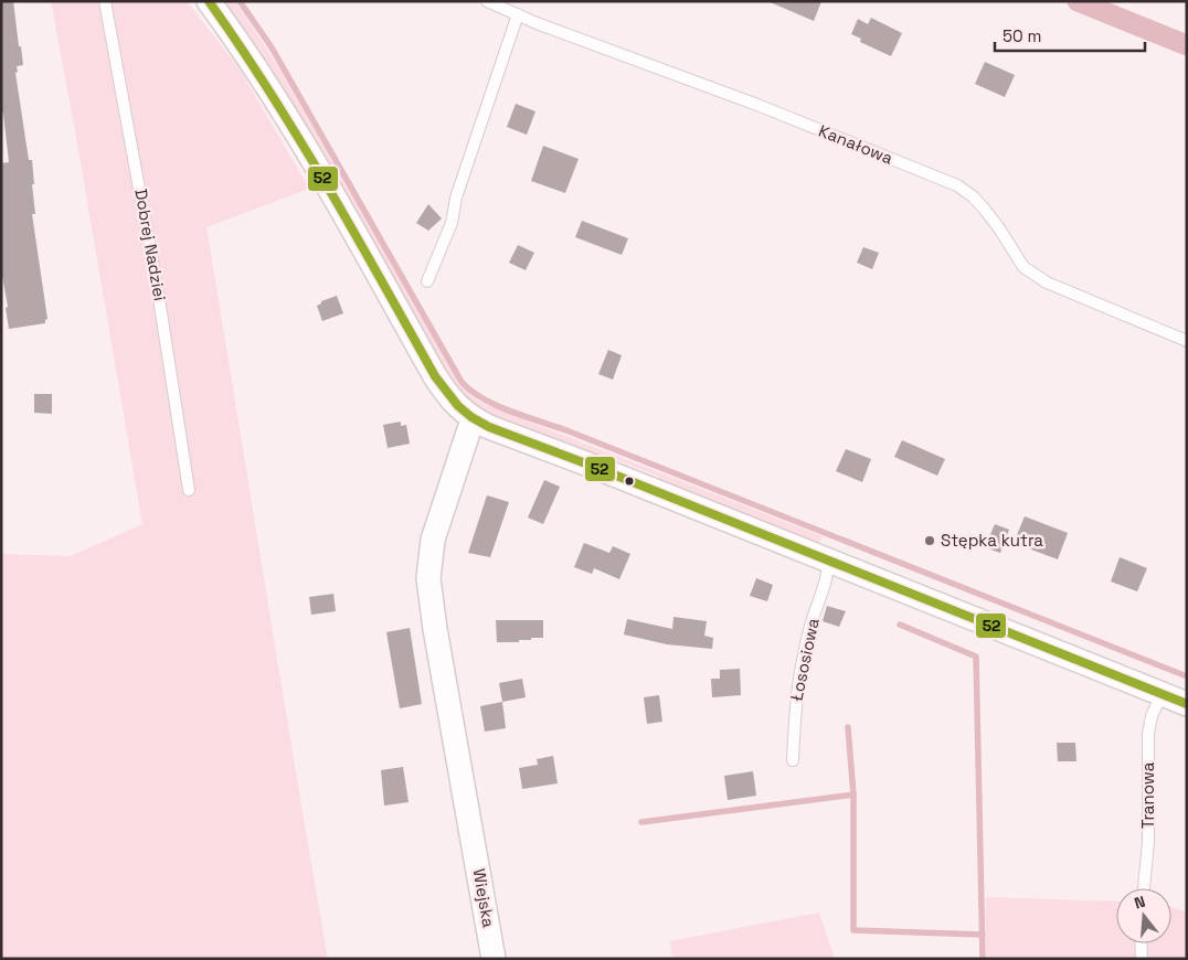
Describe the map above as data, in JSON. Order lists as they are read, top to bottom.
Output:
{
  "streets": {
    "street": ["Wiejska"],
    "lane": [
      "Kanałowa",
      "Dobrej Nadziei",
      "Łososiowa",
      "Tranowa"
    ]
  },
  "places": ["Stępka kutra"],
  "lines": ["transit line 52"],
  "scale_bar": "50 m",
  "north": "top"
}
